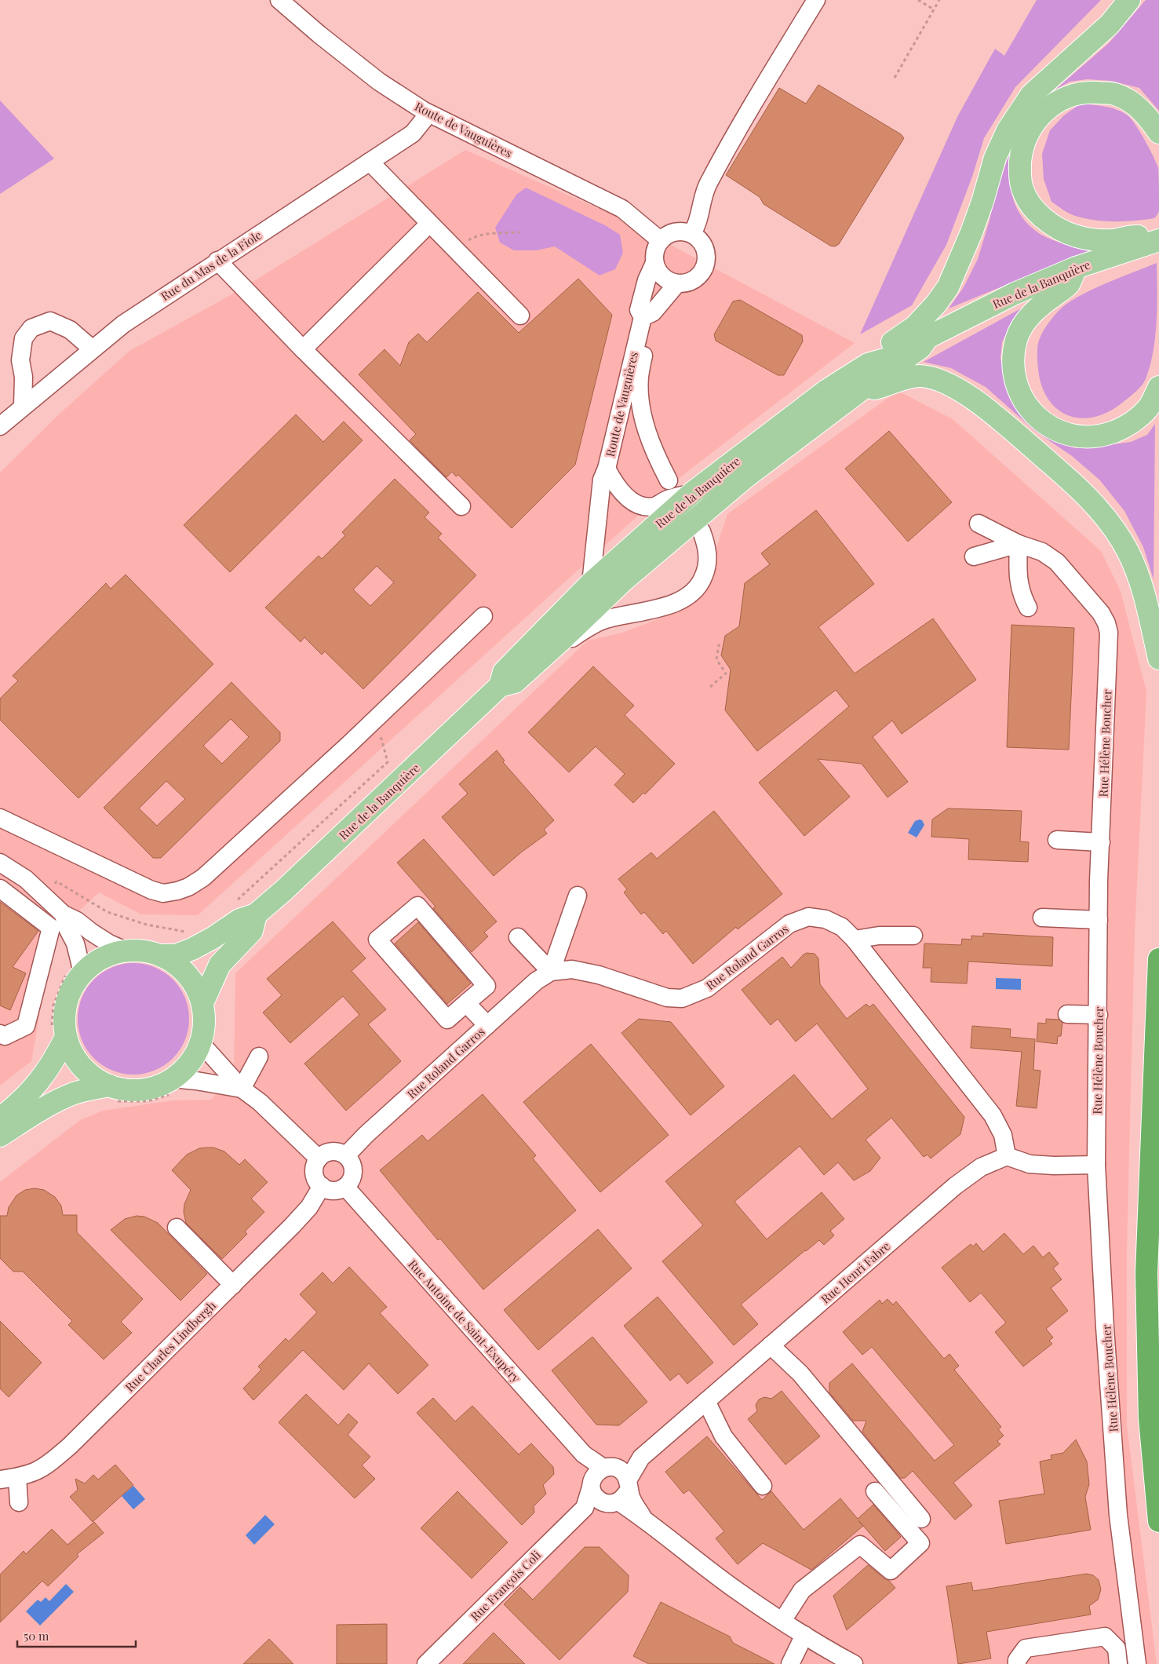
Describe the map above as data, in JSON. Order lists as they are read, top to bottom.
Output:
{
  "streets": {
    "main road": ["Rue de la Banquière"],
    "street": [
      "Route de Vauguières",
      "Rue du Mas de la Fiole",
      "Rue Hélène Boucher",
      "Rue Roland Garros",
      "Rue Henri Fabre",
      "Rue Antoine de Saint-Exupéry",
      "Rue Charles Lindbergh",
      "Rue François Coli"
    ]
  },
  "crossings": [
    ["Route de Vauguières", "Rue du Mas de la Fiole"],
    ["Route de Vauguières", "Rue de la Banquière"],
    ["Rue Roland Garros", "Rue Henri Fabre"],
    ["Rue Roland Garros", "Rue Antoine de Saint-Exupéry"],
    ["Rue Roland Garros", "Rue Charles Lindbergh"],
    ["Rue Henri Fabre", "Rue Antoine de Saint-Exupéry"],
    ["Rue Henri Fabre", "Rue François Coli"],
    ["Rue Antoine de Saint-Exupéry", "Rue Charles Lindbergh"],
    ["Rue Antoine de Saint-Exupéry", "Rue François Coli"]
  ],
  "scale_bar": "50 m"
}
